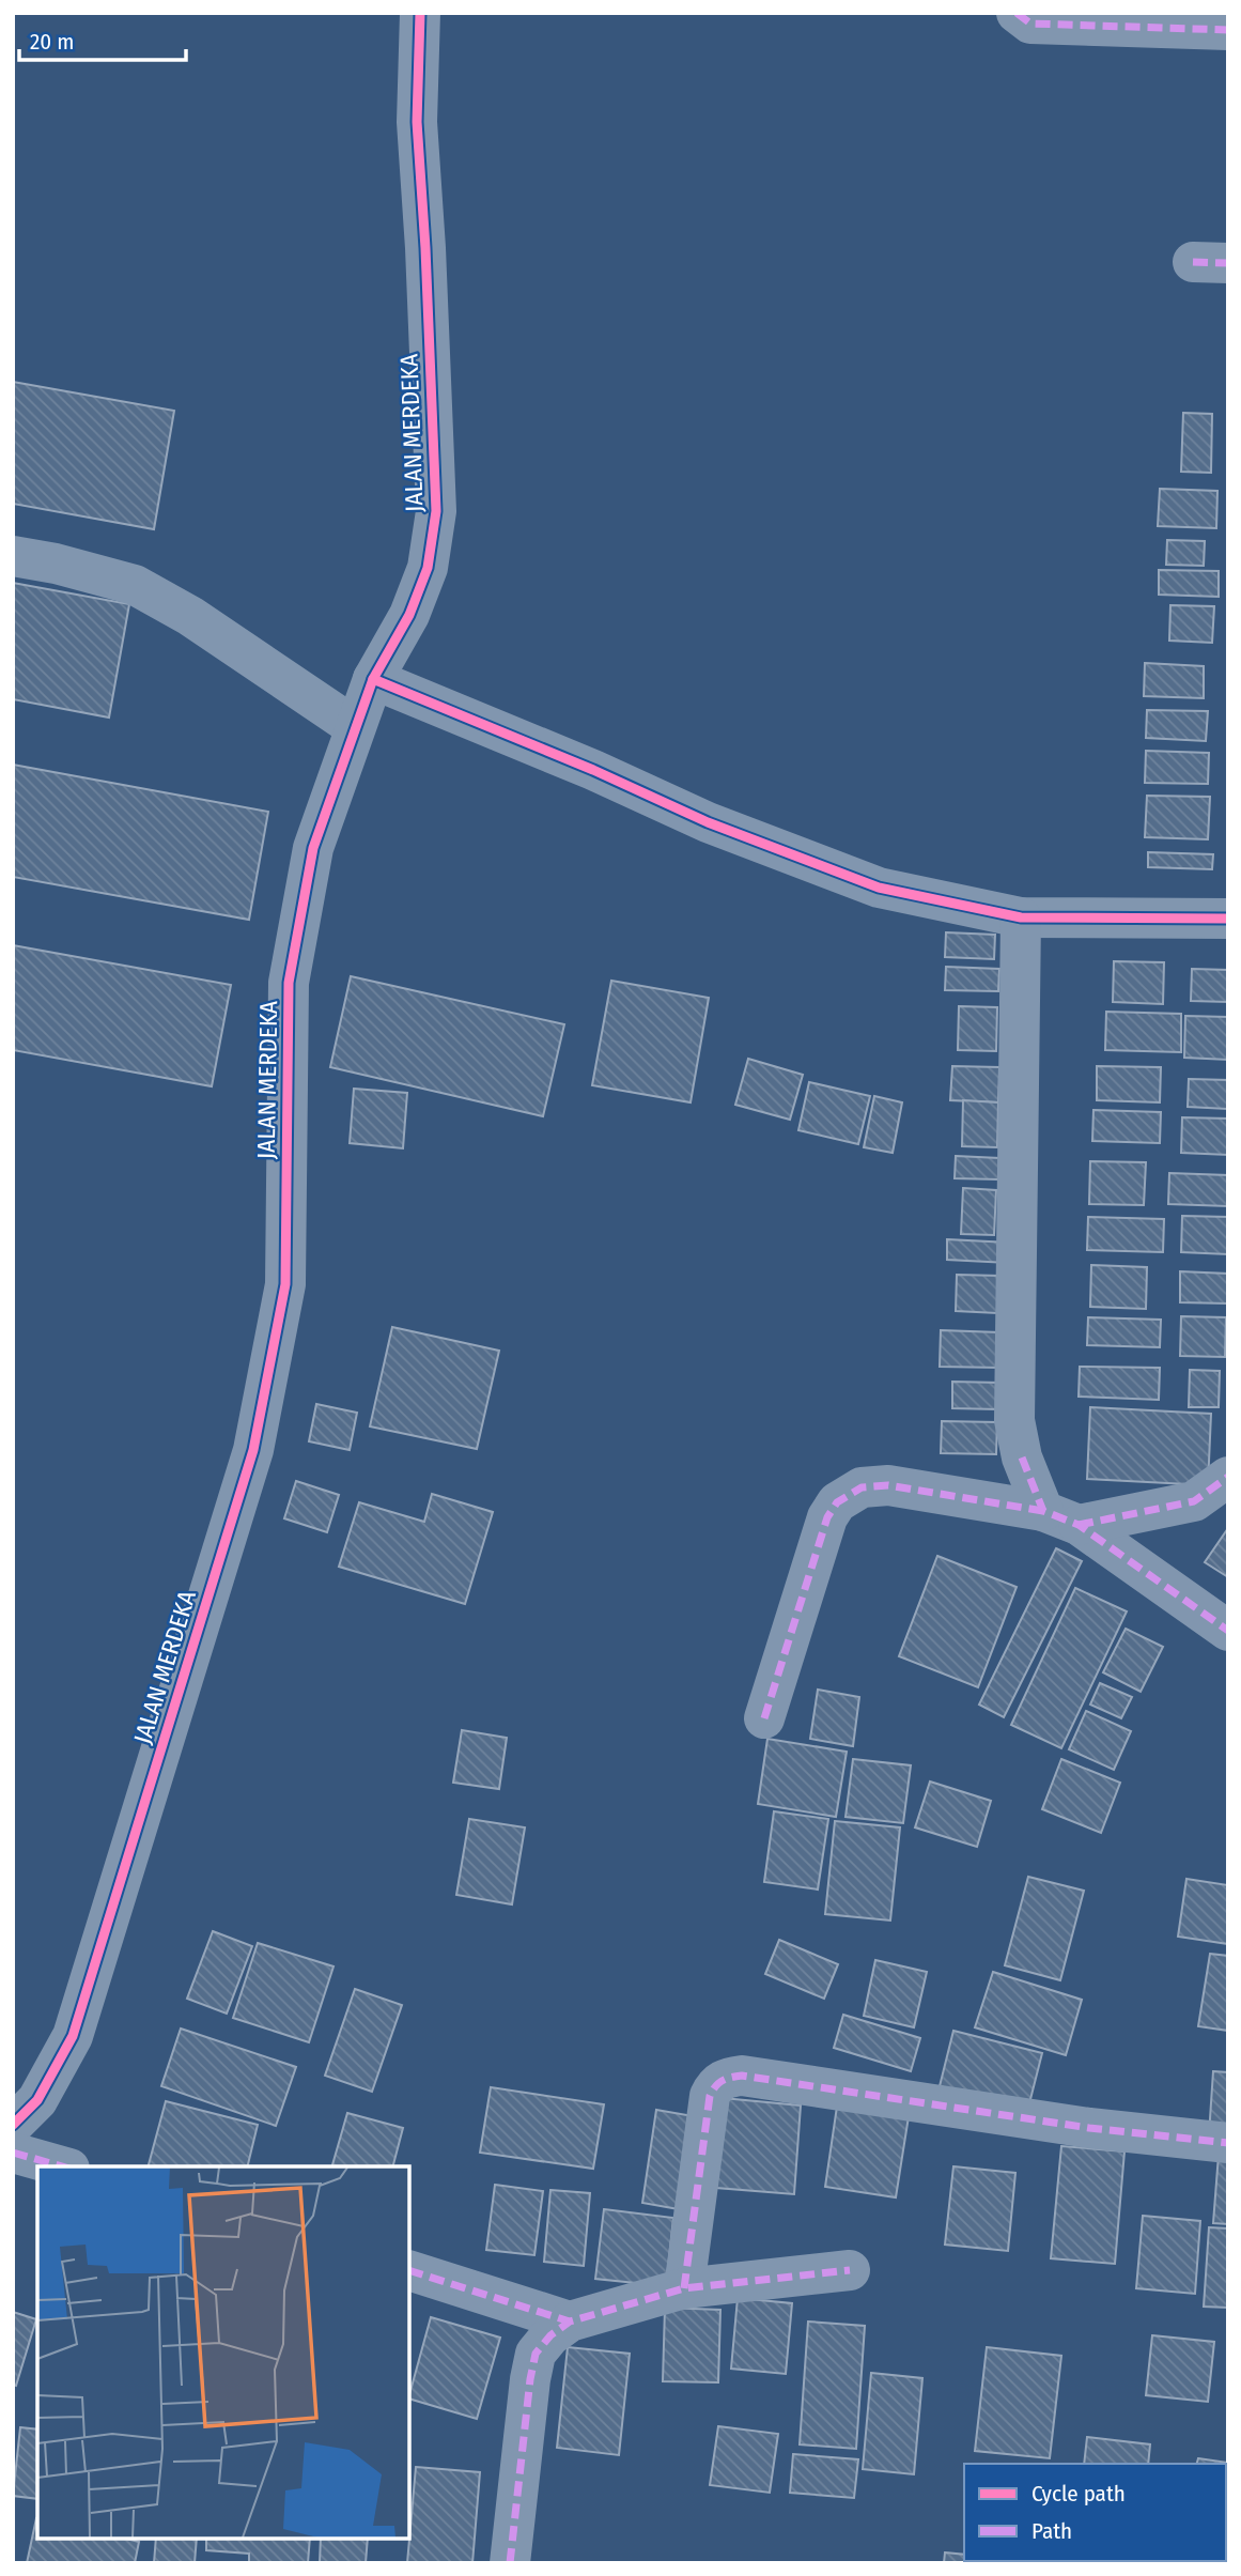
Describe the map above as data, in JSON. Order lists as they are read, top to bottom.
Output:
{
  "streets": {
    "street": ["JALAN MERDEKA"]
  },
  "legend": ["Cycle path", "Path"],
  "scale_bar": "20 m"
}
